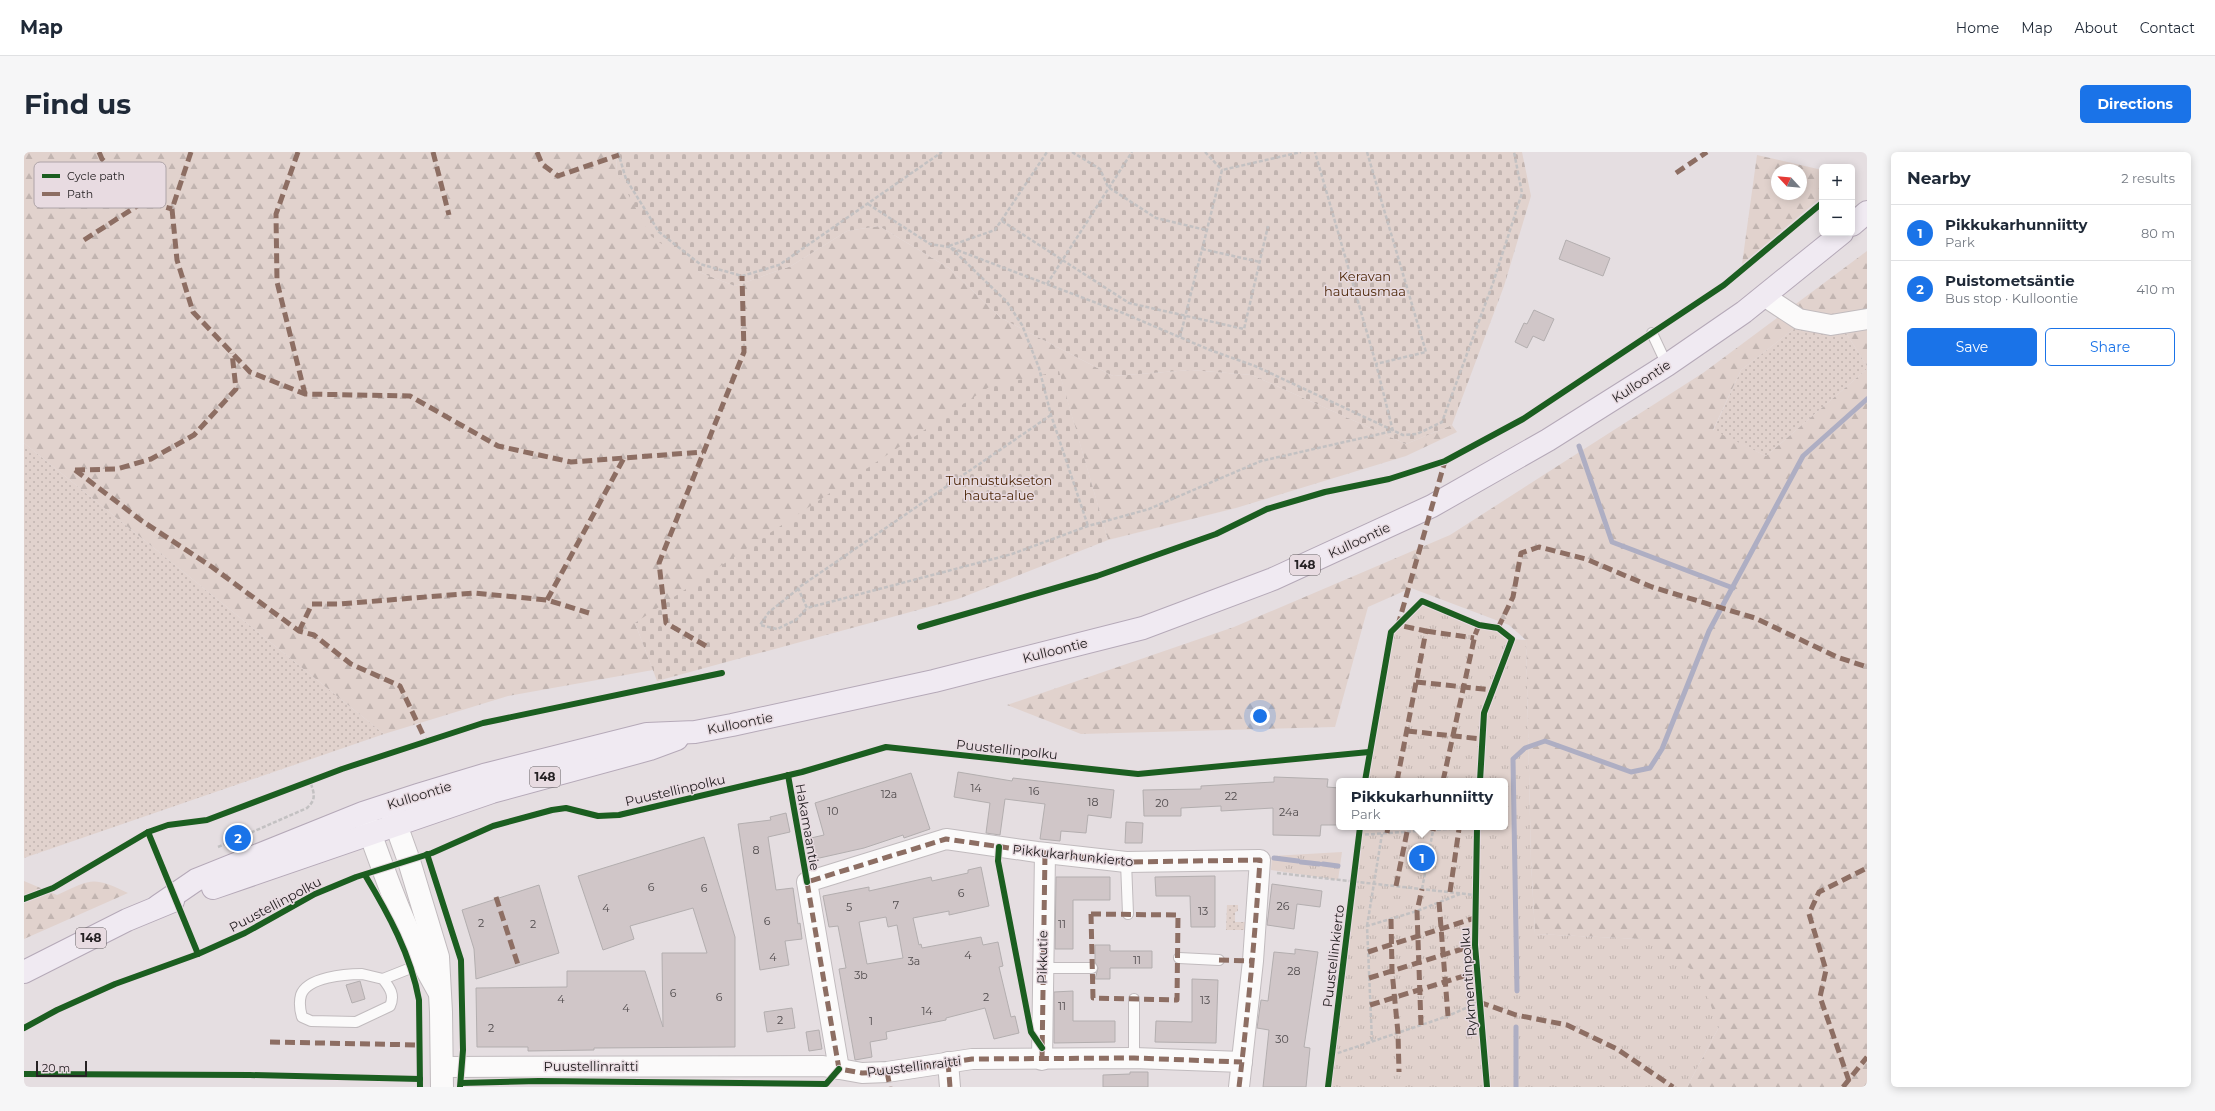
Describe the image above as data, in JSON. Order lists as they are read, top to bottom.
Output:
{
  "streets": {
    "main road": ["Kulloontie", "148"],
    "street": ["Pikkukarhunkierto", "Pikkutie", "Puustellinraitti"],
    "cycle path": [
      "Puustellinpolku",
      "Hakamaantie",
      "Puustellinkierto",
      "Rykmentinpolku"
    ]
  },
  "crossings": [
    ["Pikkukarhunkierto", "Pikkutie"],
    ["Pikkukarhunkierto", "Puustellinraitti"],
    ["Pikkutie", "Puustellinraitti"]
  ],
  "parks": ["Keravan hautausmaa", "Tunnustukseton hauta-alue"],
  "house_numbers": [
    "14",
    "16",
    "12a",
    "22",
    "18",
    "20",
    "10",
    "24a",
    "8",
    "6",
    "6",
    "6",
    "7",
    "26",
    "5",
    "4",
    "13",
    "6",
    "2",
    "2",
    "11",
    "4",
    "4",
    "11",
    "3a",
    "28",
    "3b",
    "6",
    "6",
    "2",
    "4",
    "13",
    "11",
    "4",
    "14",
    "2",
    "1",
    "2",
    "30"
  ],
  "legend": ["Cycle path", "Path"],
  "scale_bar": "20 m",
  "north": "top left",
  "page": {
    "header": "Map",
    "nav": [
      "Home",
      "Map",
      "About",
      "Contact"
    ],
    "buttons": [
      "Directions",
      ["Save", "Share"]
    ],
    "title": "Find us",
    "heading": ["Nearby", "2 results"],
    "map_buttons": ["+", "−"],
    "list": [
      {
        "mark": "1",
        "name": "Pikkukarhunniitty",
        "note": "Park",
        "value": "80 m"
      },
      {
        "mark": "2",
        "name": "Puistometsäntie",
        "note": "Bus stop · Kulloontie",
        "value": "410 m"
      }
    ],
    "popup": ["Pikkukarhunniitty", "Park"],
    "pins": ["2", "1"],
    "scale": "20 m"
  }
}
